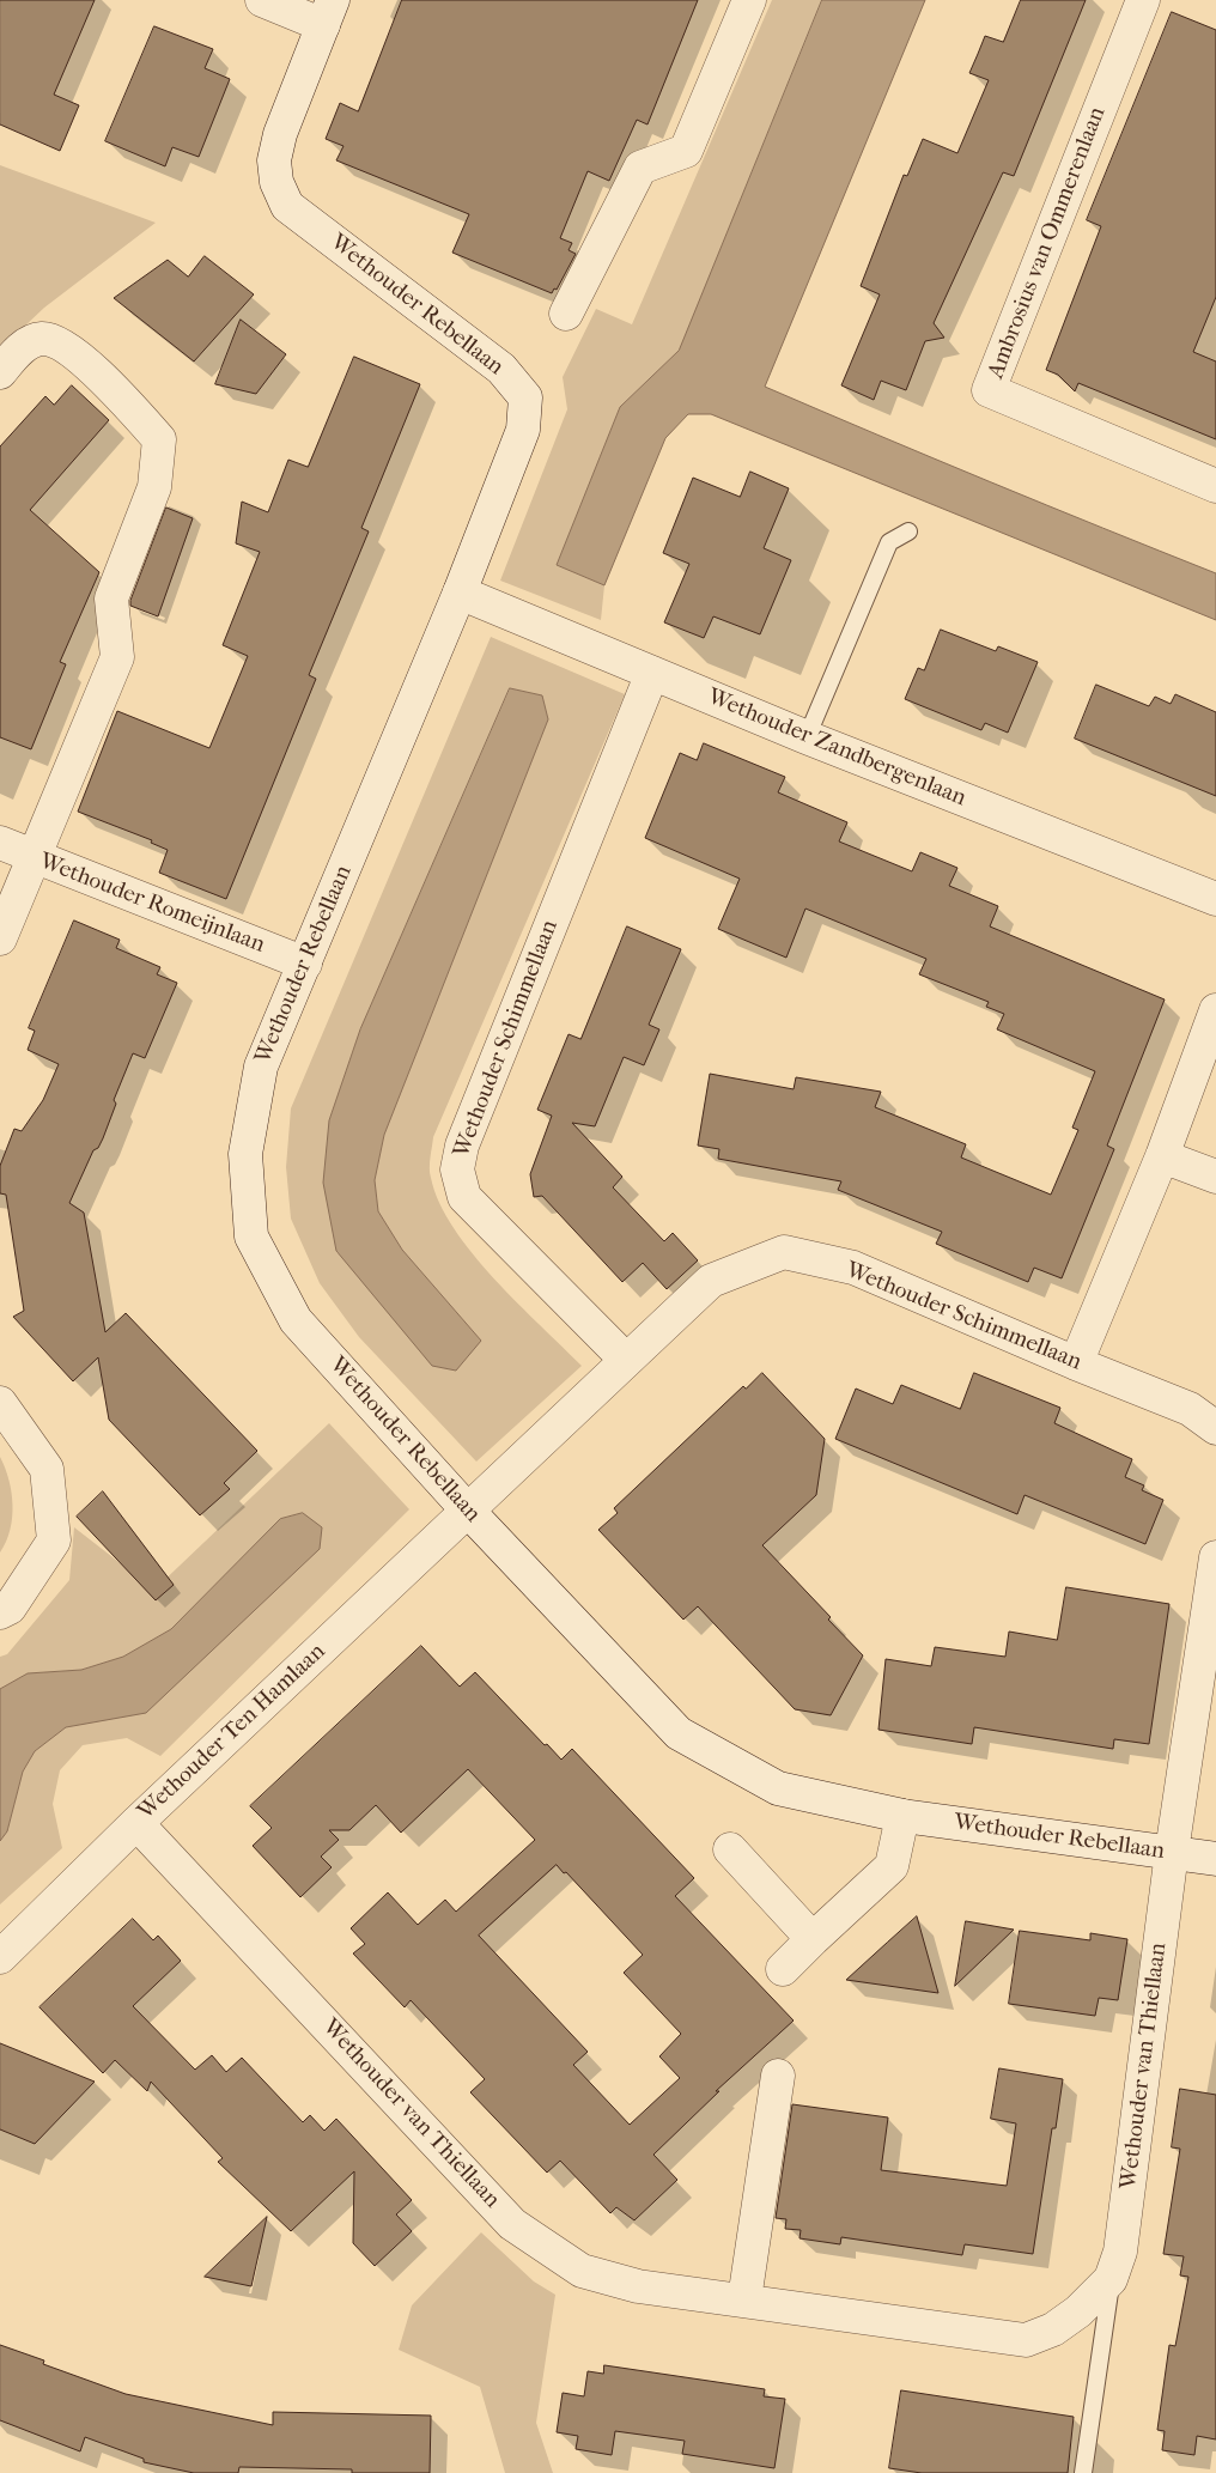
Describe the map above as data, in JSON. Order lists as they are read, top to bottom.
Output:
{
  "streets": {
    "street": [
      "Ambrosius van Ommerenlaan",
      "Wethouder Rebellaan",
      "Wethouder Zandbergenlaan",
      "Wethouder Romeijnlaan",
      "Wethouder Schimmellaan",
      "Wethouder Ten Hamlaan",
      "Wethouder van Thiellaan"
    ]
  },
  "crossings": [
    ["Wethouder Rebellaan", "Wethouder Zandbergenlaan"],
    ["Wethouder Rebellaan", "Wethouder Romeijnlaan"],
    ["Wethouder Rebellaan", "Wethouder Schimmellaan"],
    ["Wethouder Rebellaan", "Wethouder Ten Hamlaan"],
    ["Wethouder Rebellaan", "Wethouder van Thiellaan"],
    ["Wethouder Zandbergenlaan", "Wethouder Schimmellaan"],
    ["Wethouder Schimmellaan", "Wethouder Ten Hamlaan"],
    ["Wethouder Ten Hamlaan", "Wethouder van Thiellaan"]
  ]
}
